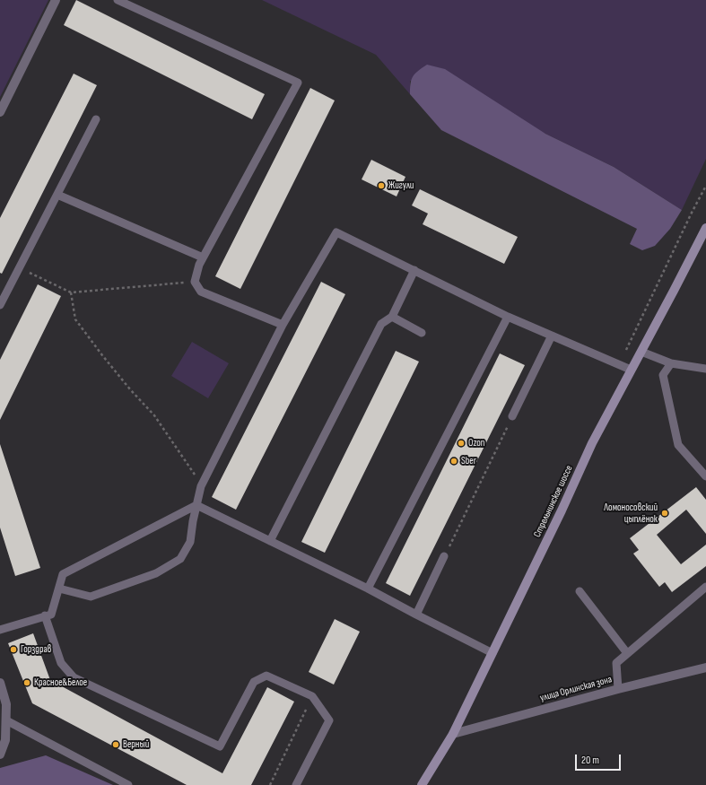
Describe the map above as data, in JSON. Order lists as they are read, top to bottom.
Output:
{
  "streets": {
    "main road": ["Стрельнинское шоссе"],
    "street": ["улица Орлинская зона"]
  },
  "crossings": [
    ["Стрельнинское шоссе", "улица Орлинская зона"]
  ],
  "places": [
    "Жигули",
    "Ozon",
    "Sber",
    "Ломоносовский цыплёнок",
    "Горздрав",
    "Красное&Белое",
    "Верный"
  ],
  "scale_bar": "20 m"
}
